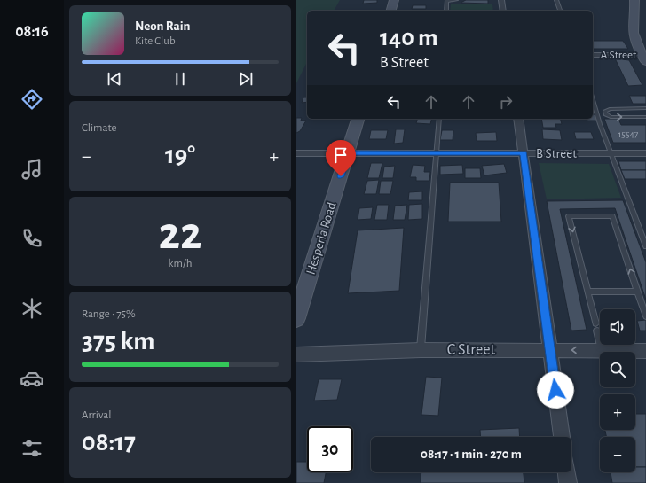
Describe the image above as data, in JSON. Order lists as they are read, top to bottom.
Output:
{
  "streets": {
    "main road": ["Hesperia Road"],
    "street": ["A Street", "B Street", "C Street"]
  },
  "crossings": [
    ["B Street", "Hesperia Road"]
  ],
  "house_numbers": ["15547"],
  "page": {
    "tabs": "08:16",
    "turn": ["140 m", "B Street"],
    "song": ["Neon Rain", "Kite Club"],
    "tile": [
      "Climate",
      ["22", "km/h"],
      ["Range · 75%", "375 km"],
      ["Arrival", "08:17"]
    ],
    "heat": ["−", "19°", "+"],
    "map_buttons": ["+", "−"],
    "limit": "30",
    "trip": "08:17 · 1 min · 270 m"
  }
}
